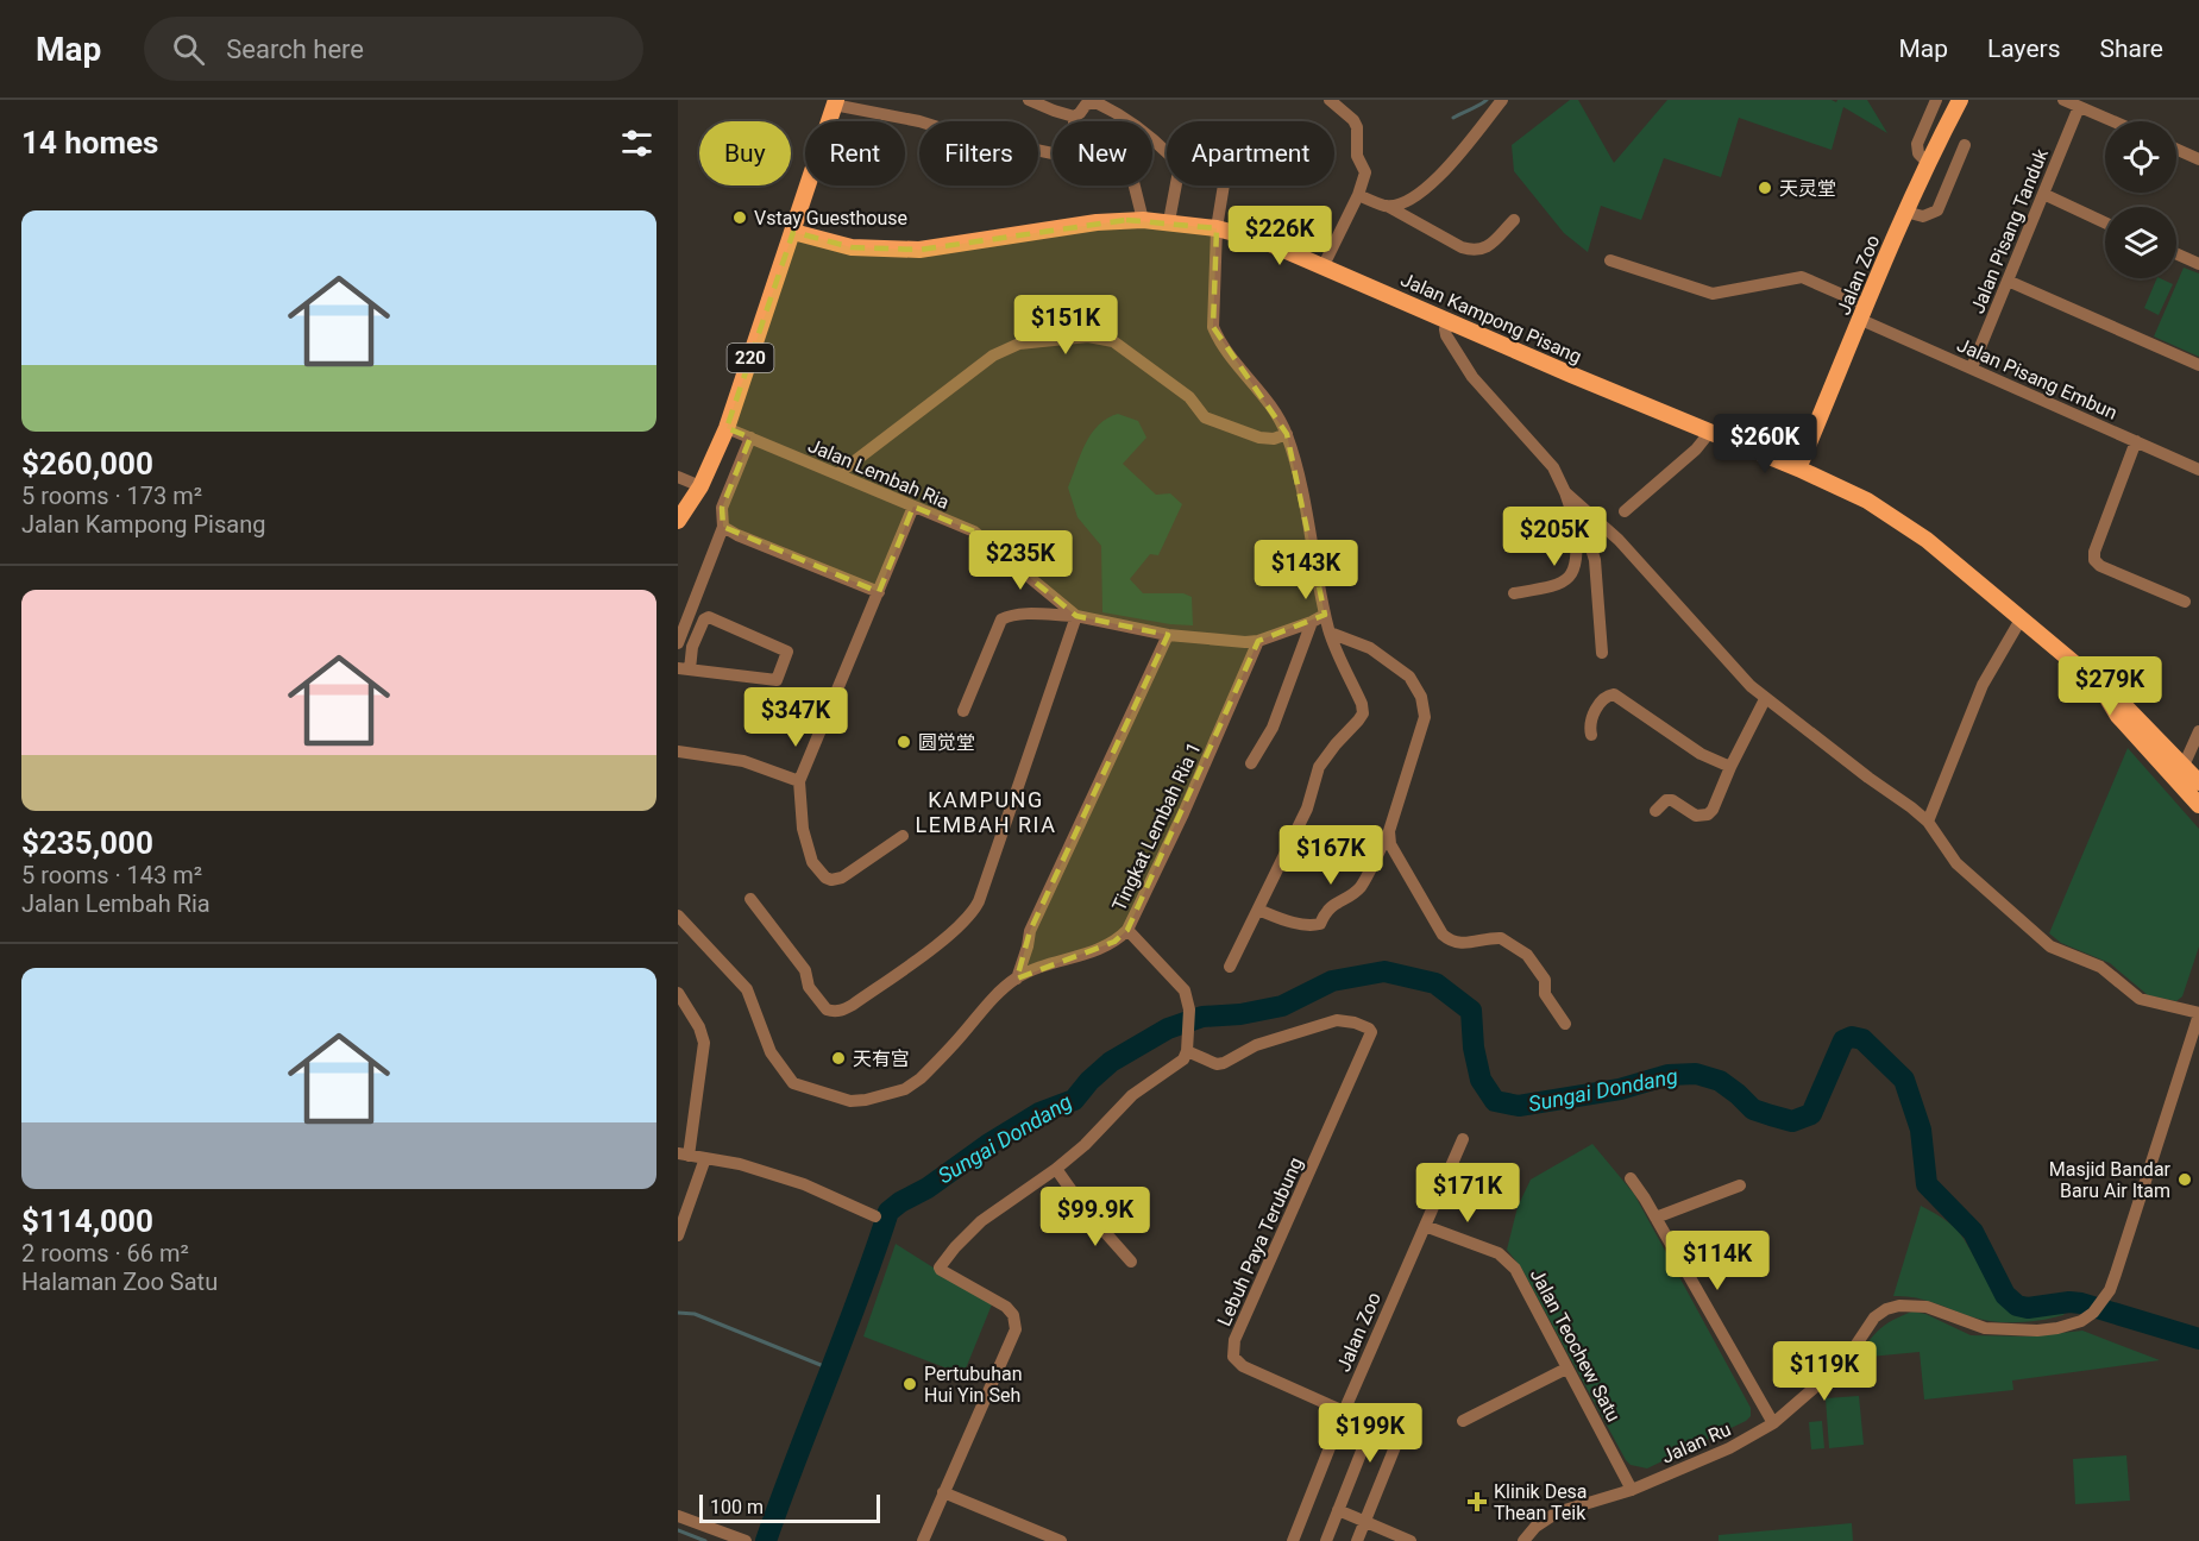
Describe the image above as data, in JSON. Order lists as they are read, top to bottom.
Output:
{
  "streets": {
    "main road": ["Jalan Zoo", "Jalan Kampong Pisang", "220"],
    "street": [
      "Jalan Pisang Tanduk",
      "Jalan Pisang Embun",
      "Jalan Lembah Ria",
      "Tingkat Lembah Ria 1",
      "Lebuh Paya Terubung",
      "Jalan Teochew Satu",
      "Jalan Ru"
    ]
  },
  "crossings": [
    ["Jalan Pisang Tanduk", "Jalan Pisang Embun"],
    ["Jalan Zoo", "Jalan Kampong Pisang"],
    ["Jalan Zoo", "Jalan Pisang Embun"],
    ["Jalan Zoo", "Lebuh Paya Terubung"],
    ["Jalan Zoo", "Jalan Teochew Satu"],
    ["Jalan Kampong Pisang", "220"],
    ["220", "Jalan Lembah Ria"],
    ["Jalan Lembah Ria", "Tingkat Lembah Ria 1"],
    ["Jalan Teochew Satu", "Jalan Ru"]
  ],
  "districts": ["KAMPUNG LEMBAH RIA"],
  "water": ["Sungai Dondang"],
  "places": {
    "other": [
      "天灵堂",
      "Vstay Guesthouse",
      "圆觉堂",
      "天有宫",
      "Masjid Bandar Baru Air Itam",
      "Pertubuhan Hui Yin Seh"
    ],
    "health": ["Klinik Desa Thean Teik"]
  },
  "scale_bar": "100 m",
  "page": {
    "header": "Map",
    "search": "Search here",
    "nav": ["Map", "Layers", "Share"],
    "heading": "14 homes",
    "chip": [
      "Buy",
      "Rent",
      "Filters",
      "New",
      "Apartment"
    ],
    "list": [
      {
        "name": "$260,000",
        "note": "5 rooms · 173 m² · Jalan Kampong Pisang"
      },
      {
        "name": "$235,000",
        "note": "5 rooms · 143 m² · Jalan Lembah Ria"
      },
      {
        "name": "$114,000",
        "note": "2 rooms · 66 m² · Halaman Zoo Satu"
      }
    ],
    "price": [
      "$226K",
      "$151K",
      "$260K",
      "$205K",
      "$235K",
      "$143K",
      "$279K",
      "$347K",
      "$167K",
      "$171K",
      "$99.9K",
      "$114K",
      "$119K",
      "$199K"
    ],
    "scale": "100 m"
  }
}
